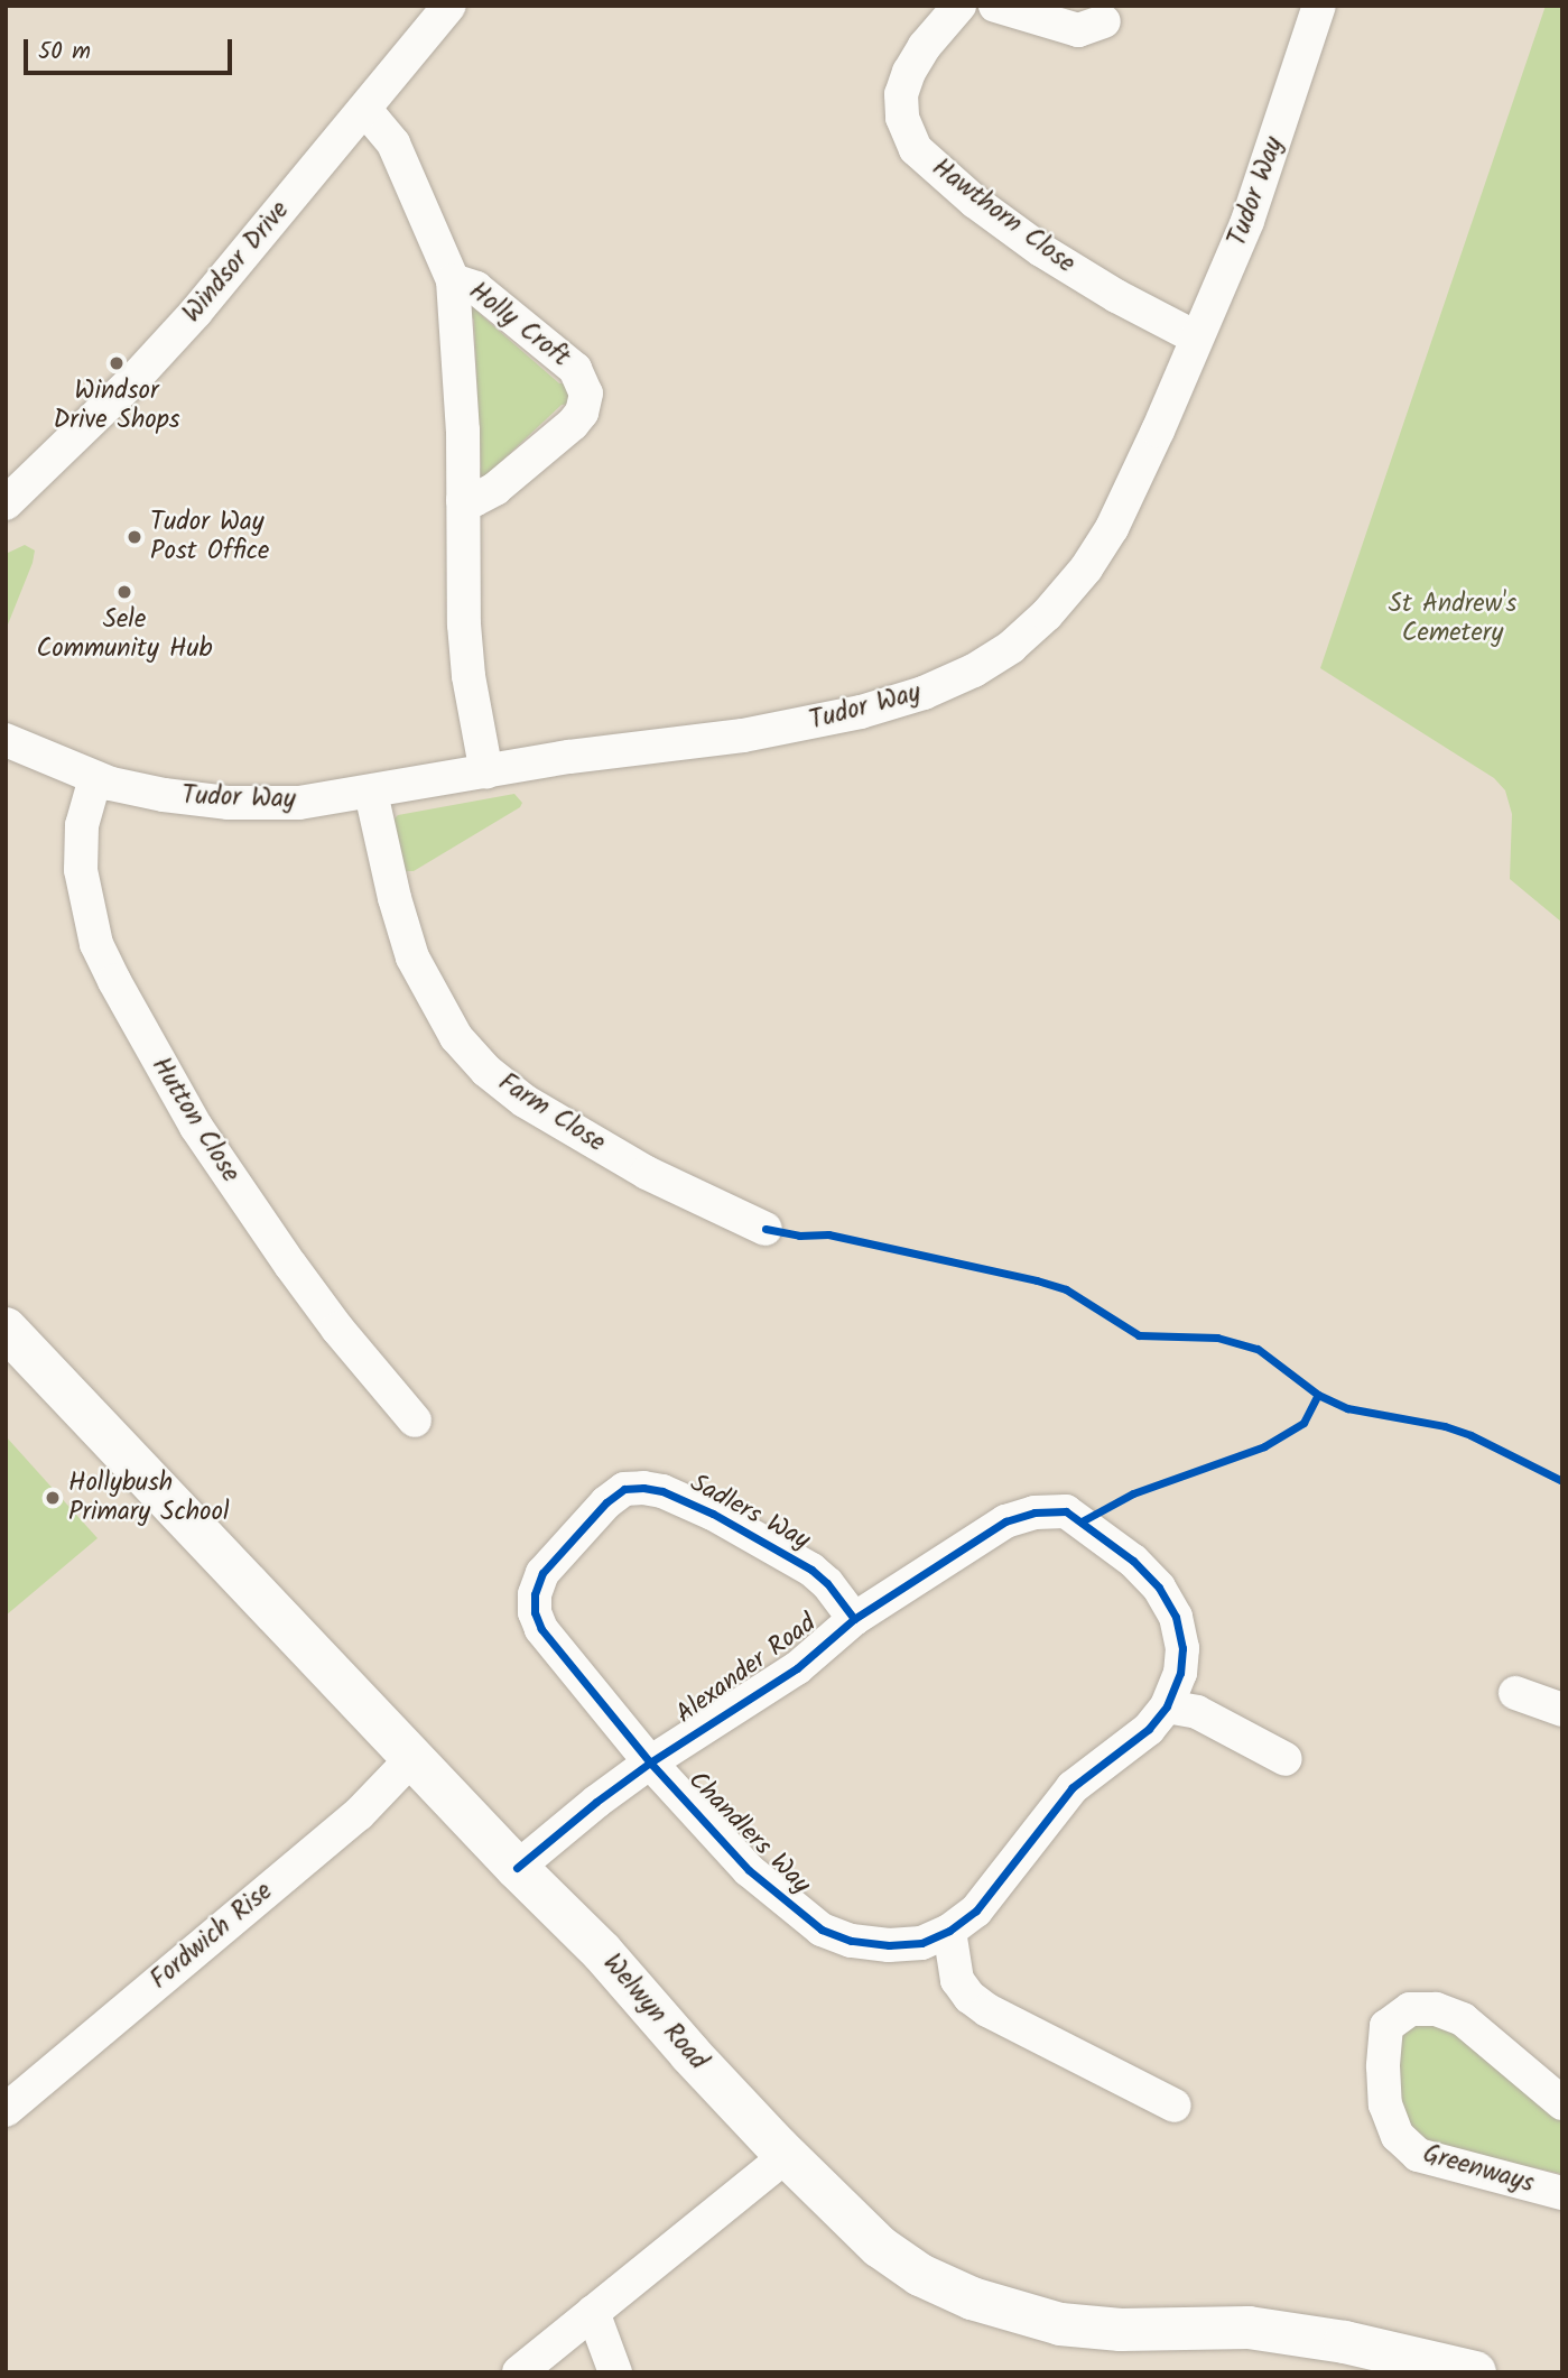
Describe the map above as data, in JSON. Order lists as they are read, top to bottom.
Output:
{
  "streets": {
    "main road": ["Welwyn Road"],
    "street": [
      "Tudor Way",
      "Hawthorn Close",
      "Windsor Drive",
      "Holly Croft",
      "Farm Close",
      "Hutton Close",
      "Sadlers Way",
      "Alexander Road",
      "Chandlers Way",
      "Fordwich Rise",
      "Greenways"
    ]
  },
  "crossings": [
    ["Tudor Way", "Hawthorn Close"],
    ["Tudor Way", "Holly Croft"],
    ["Tudor Way", "Farm Close"],
    ["Tudor Way", "Hutton Close"],
    ["Windsor Drive", "Holly Croft"],
    ["Sadlers Way", "Alexander Road"],
    ["Sadlers Way", "Chandlers Way"],
    ["Alexander Road", "Chandlers Way"],
    ["Alexander Road", "Welwyn Road"],
    ["Fordwich Rise", "Welwyn Road"]
  ],
  "parks": ["St Andrew's Cemetery"],
  "places": [
    "Windsor Drive Shops",
    "Tudor Way Post Office",
    "Sele Community Hub",
    "Hollybush Primary School"
  ],
  "scale_bar": "50 m"
}
